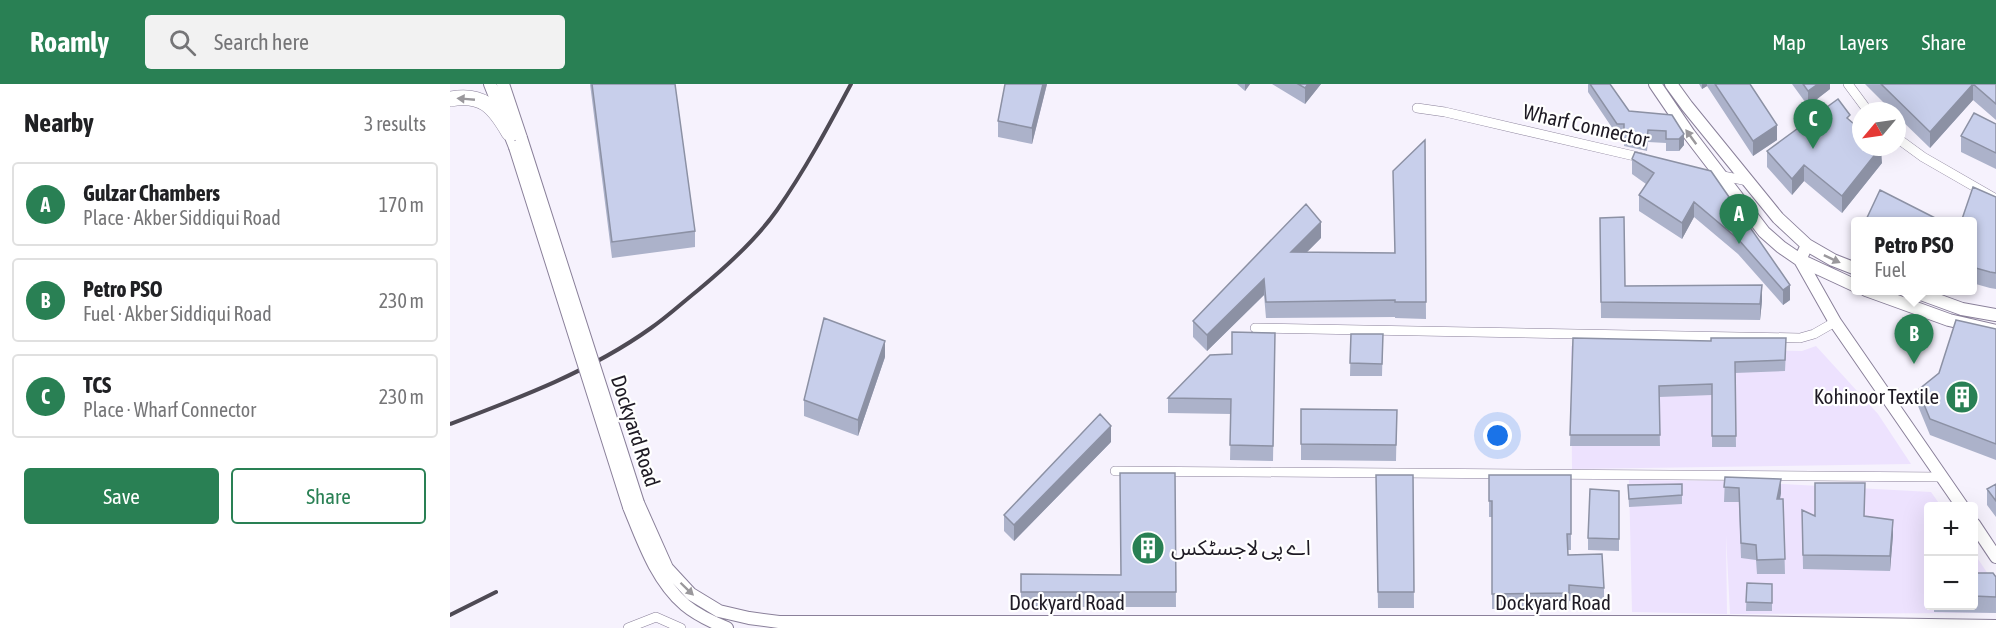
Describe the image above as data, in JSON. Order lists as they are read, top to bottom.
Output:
{
  "streets": {
    "street": ["Wharf Connector", "Dockyard Road"]
  },
  "one_way": ["Dockyard Road"],
  "places": {
    "building": ["Kohinoor Textile", "اے پی لاجسٹکس"]
  },
  "north": "bottom left",
  "page": {
    "header": "Roamly",
    "search": "Search here",
    "nav": ["Map", "Layers", "Share"],
    "heading": ["Nearby", "3 results"],
    "pins": ["C", "A", "B"],
    "list": [
      {
        "mark": "A",
        "name": "Gulzar Chambers",
        "note": "Place · Akber Siddiqui Road",
        "value": "170 m"
      },
      {
        "mark": "B",
        "name": "Petro PSO",
        "note": "Fuel · Akber Siddiqui Road",
        "value": "230 m"
      },
      {
        "mark": "C",
        "name": "TCS",
        "note": "Place · Wharf Connector",
        "value": "230 m"
      }
    ],
    "popup": ["Petro PSO", "Fuel"],
    "buttons": ["Save", "Share"],
    "map_buttons": ["+", "−"]
  }
}
